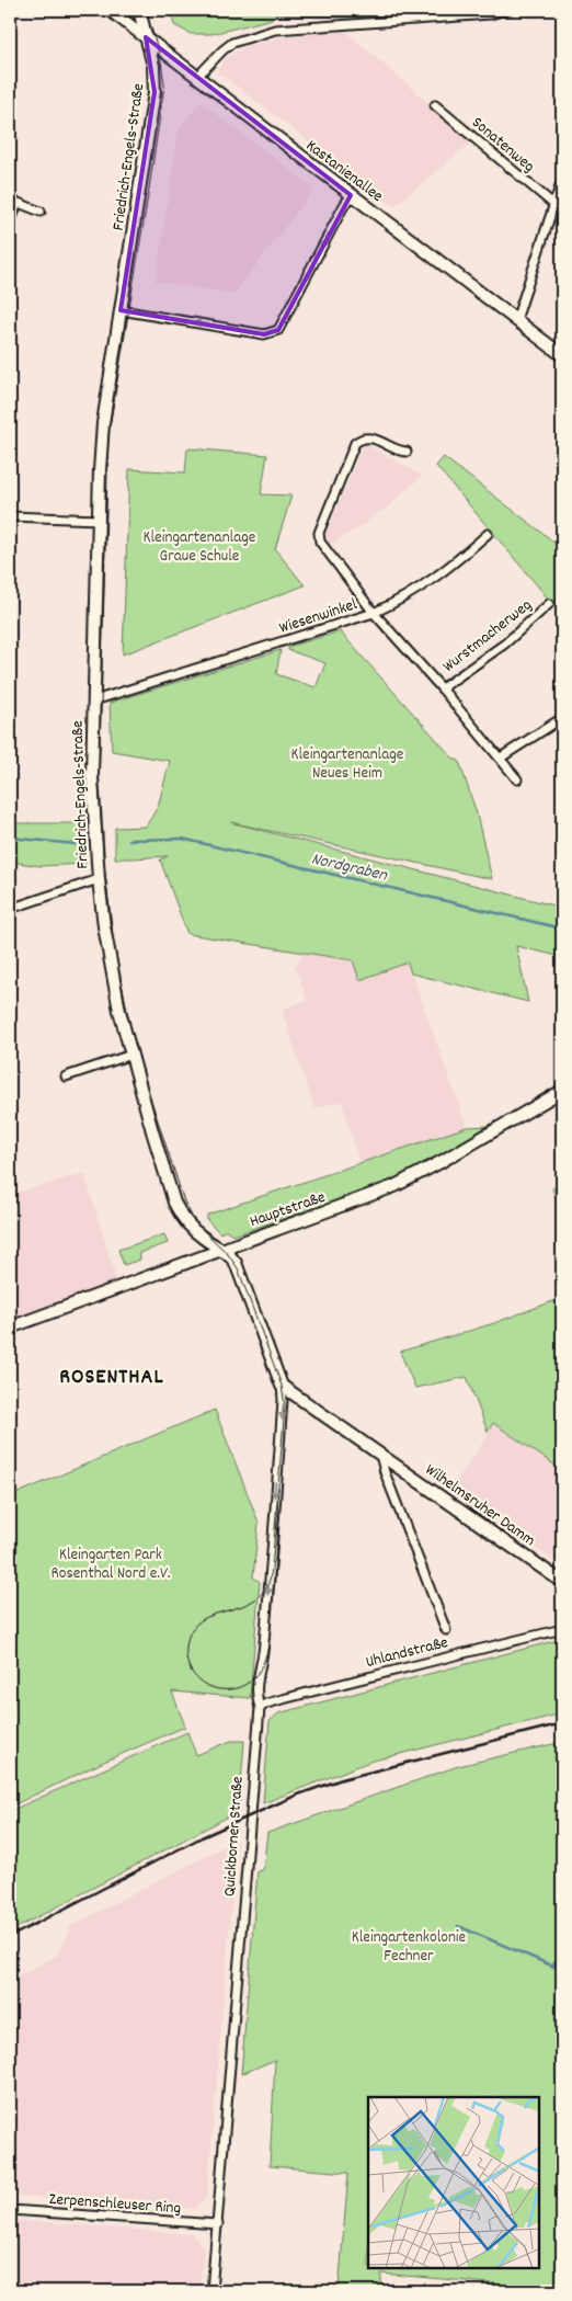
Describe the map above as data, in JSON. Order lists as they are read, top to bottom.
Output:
{
  "streets": {
    "main road": [
      "Friedrich-Engels-Straße",
      "Kastanienallee",
      "Hauptstraße",
      "Wilhelmsruher Damm"
    ],
    "street": [
      "Sonatenweg",
      "Wiesenwinkel",
      "Wurstmacherweg",
      "Uhlandstraße",
      "Quickborner Straße",
      "Zerpenschleuser Ring"
    ]
  },
  "crossings": [
    ["Friedrich-Engels-Straße", "Kastanienallee"],
    ["Friedrich-Engels-Straße", "Wiesenwinkel"],
    ["Friedrich-Engels-Straße", "Hauptstraße"],
    ["Wiesenwinkel", "Wurstmacherweg"],
    ["Wilhelmsruher Damm", "Quickborner Straße"],
    ["Uhlandstraße", "Quickborner Straße"],
    ["Quickborner Straße", "Zerpenschleuser Ring"]
  ],
  "one_way": ["Quickborner Straße"],
  "districts": ["ROSENTHAL"],
  "water": ["Nordgraben"],
  "parks": [
    "Kleingartenanlage Graue Schule",
    "Kleingartenanlage Neues Heim",
    "Kleingarten Park Rosenthal Nord e.V.",
    "Kleingartenkolonie Fechner"
  ]
}
